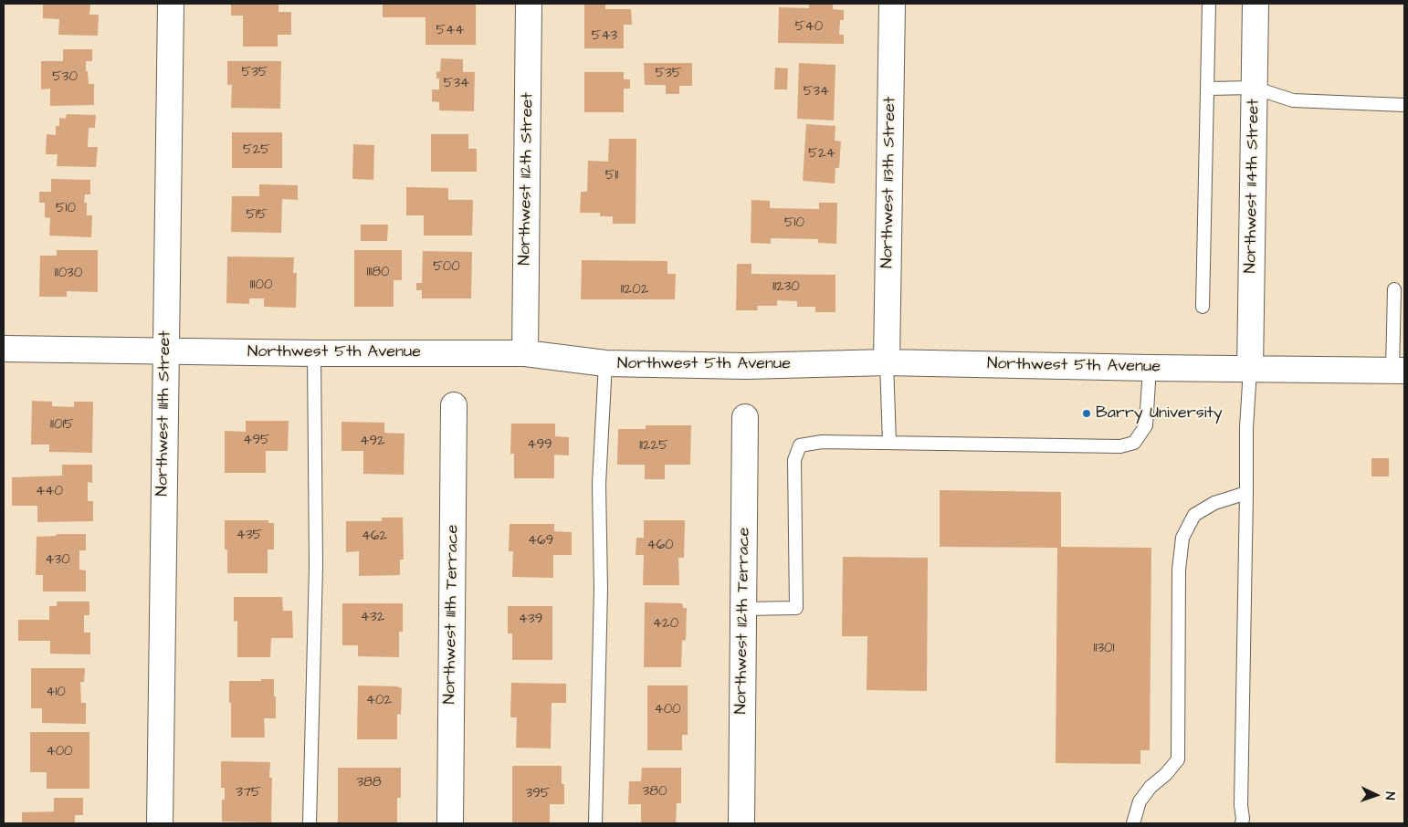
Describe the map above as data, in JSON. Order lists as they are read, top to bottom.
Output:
{
  "streets": {
    "street": [
      "Northwest 112th Street",
      "Northwest 113th Street",
      "Northwest 114th Street",
      "Northwest 5th Avenue",
      "Northwest 111th Street",
      "Northwest 111th Terrace",
      "Northwest 112th Terrace"
    ]
  },
  "crossings": [
    ["Northwest 112th Street", "Northwest 5th Avenue"],
    ["Northwest 113th Street", "Northwest 5th Avenue"],
    ["Northwest 114th Street", "Northwest 5th Avenue"],
    ["Northwest 5th Avenue", "Northwest 111th Street"]
  ],
  "places": ["Barry University"],
  "house_numbers": [
    "540",
    "544",
    "543",
    "535",
    "535",
    "530",
    "534",
    "534",
    "525",
    "524",
    "511",
    "510",
    "515",
    "510",
    "500",
    "11180",
    "11030",
    "11100",
    "11230",
    "11202",
    "11015",
    "495",
    "492",
    "499",
    "11225",
    "440",
    "435",
    "462",
    "469",
    "460",
    "430",
    "432",
    "439",
    "420",
    "11301",
    "410",
    "402",
    "400",
    "400",
    "388",
    "380",
    "375",
    "395"
  ],
  "north": "right"
}
